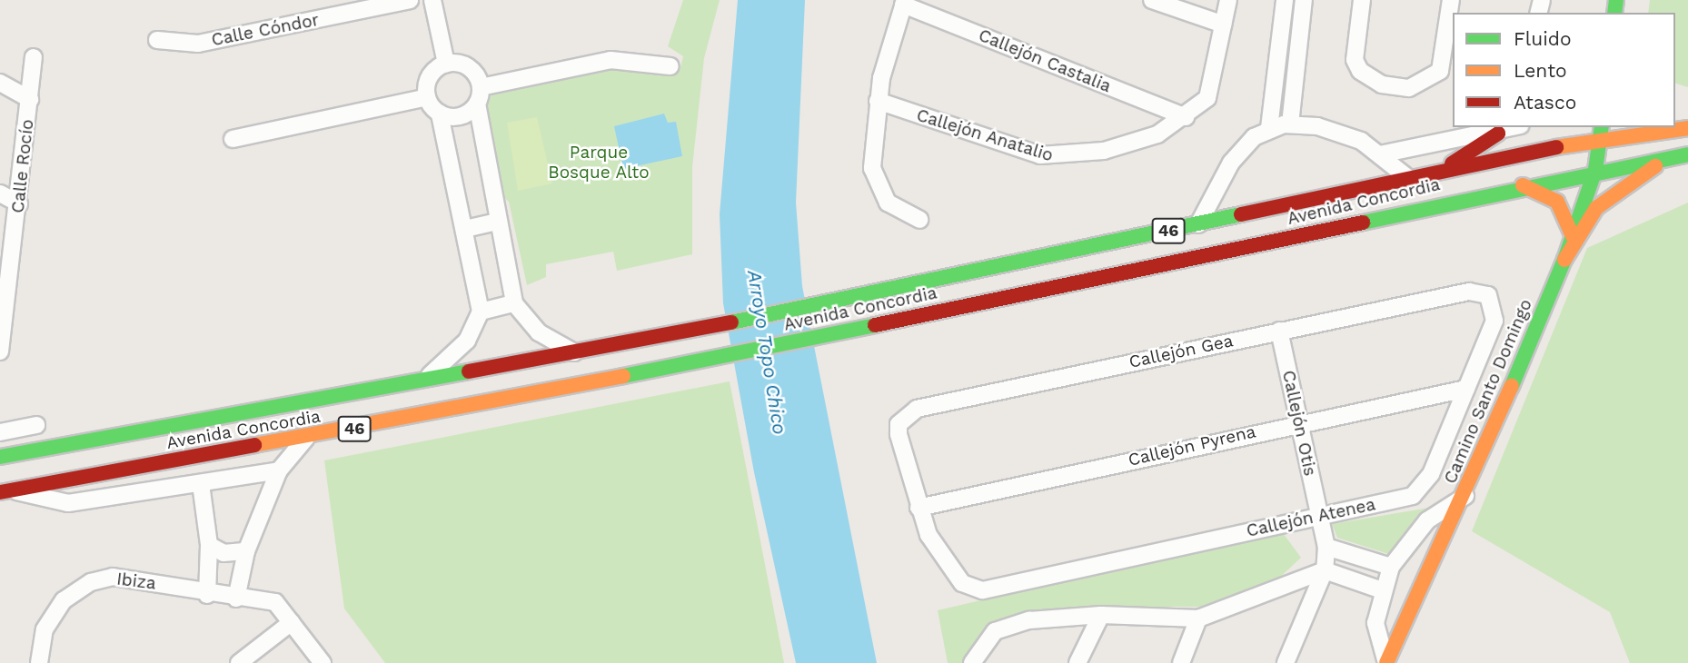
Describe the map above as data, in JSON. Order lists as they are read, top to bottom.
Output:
{
  "streets": {
    "main road": ["Avenida Concordia", "46", "Camino Santo Domingo"],
    "street": [
      "Calle Cóndor",
      "Callejón Castalia",
      "Callejón Anatalio",
      "Calle Rocío",
      "Callejón Gea",
      "Callejón Otis",
      "Callejón Pyrena",
      "Callejón Atenea",
      "Ibiza"
    ]
  },
  "crossings": [
    ["Callejón Castalia", "Callejón Anatalio"],
    ["Avenida Concordia", "Camino Santo Domingo"],
    ["Callejón Gea", "Callejón Otis"],
    ["Callejón Gea", "Callejón Pyrena"],
    ["Callejón Gea", "Callejón Atenea"],
    ["Callejón Otis", "Callejón Pyrena"],
    ["Callejón Otis", "Callejón Atenea"],
    ["Callejón Pyrena", "Callejón Atenea"]
  ],
  "water": ["Arroyo Topo Chico"],
  "parks": ["Parque Bosque Alto"],
  "legend": ["Fluido", "Lento", "Atasco"]
}
